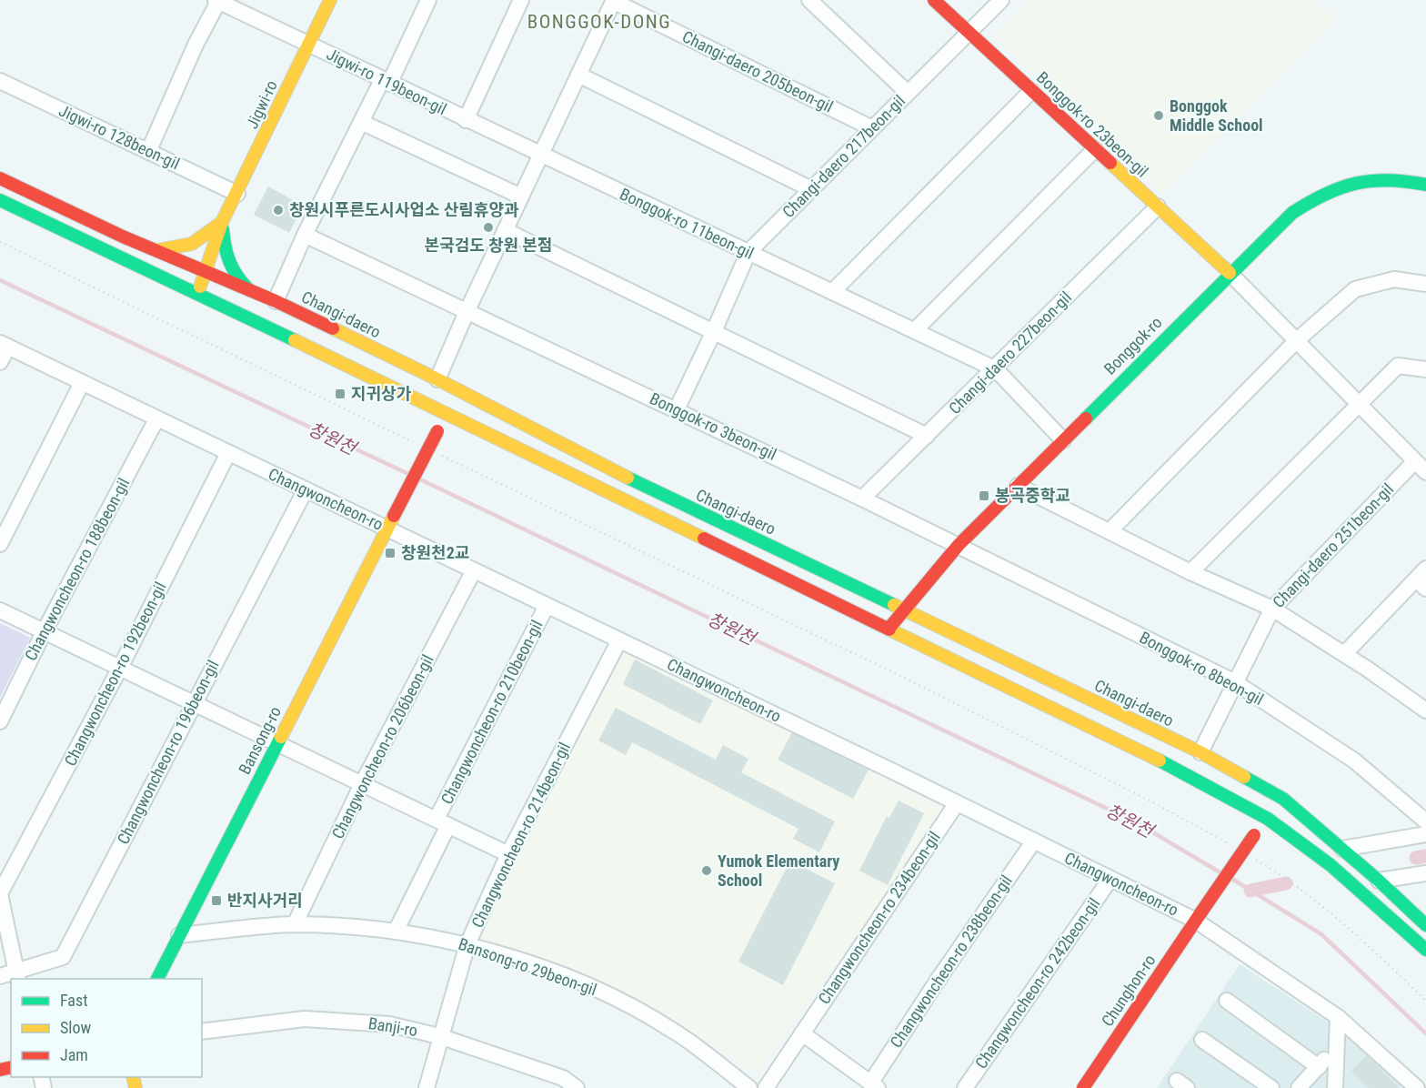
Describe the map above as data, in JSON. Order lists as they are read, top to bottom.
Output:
{
  "streets": {
    "main road": [
      "Jigwi-ro",
      "Bonggok-ro 23beon-gil",
      "Changi-daero",
      "Bonggok-ro",
      "Bansong-ro",
      "Chunghon-ro"
    ],
    "street": [
      "Changi-daero 205beon-gil",
      "Jigwi-ro 119beon-gil",
      "Jigwi-ro 128beon-gil",
      "Changi-daero 217beon-gil",
      "Bonggok-ro 11beon-gil",
      "Changi-daero 227beon-gil",
      "Bonggok-ro 3beon-gil",
      "Changwoncheon-ro",
      "Changi-daero 251beon-gil",
      "Changwoncheon-ro 188beon-gil",
      "Bonggok-ro 8beon-gil",
      "Changwoncheon-ro 192beon-gil",
      "Changwoncheon-ro 210beon-gil",
      "Changwoncheon-ro 206beon-gil",
      "Changwoncheon-ro 196beon-gil",
      "Changwoncheon-ro 214beon-gil",
      "Changwoncheon-ro 234beon-gil",
      "Changwoncheon-ro 238beon-gil",
      "Bansong-ro 29beon-gil",
      "Changwoncheon-ro 242beon-gil",
      "Banji-ro"
    ]
  },
  "crossings": [
    ["Changi-daero 205beon-gil", "Jigwi-ro 119beon-gil"],
    ["Changi-daero 205beon-gil", "Changi-daero 217beon-gil"],
    ["Changi-daero 205beon-gil", "Bonggok-ro 11beon-gil"],
    ["Changi-daero 205beon-gil", "Changi-daero"],
    ["Changi-daero 205beon-gil", "Bonggok-ro 3beon-gil"],
    ["Jigwi-ro 119beon-gil", "Jigwi-ro"],
    ["Jigwi-ro 119beon-gil", "Bonggok-ro 11beon-gil"],
    ["Jigwi-ro", "Jigwi-ro 128beon-gil"],
    ["Jigwi-ro", "Changi-daero"],
    ["Bonggok-ro 23beon-gil", "Changi-daero 217beon-gil"],
    ["Bonggok-ro 23beon-gil", "Bonggok-ro"],
    ["Bonggok-ro 23beon-gil", "Changi-daero 227beon-gil"],
    ["Changi-daero 217beon-gil", "Bonggok-ro 11beon-gil"],
    ["Changi-daero 217beon-gil", "Bonggok-ro 3beon-gil"],
    ["Bonggok-ro 11beon-gil", "Bonggok-ro"],
    ["Bonggok-ro 11beon-gil", "Changi-daero 227beon-gil"],
    ["Changi-daero", "Bonggok-ro"],
    ["Changi-daero", "Changi-daero 251beon-gil"],
    ["Bonggok-ro", "Bonggok-ro 3beon-gil"],
    ["Bonggok-ro", "Bonggok-ro 8beon-gil"],
    ["Changi-daero 227beon-gil", "Bonggok-ro 3beon-gil"],
    ["Bonggok-ro 3beon-gil", "Bonggok-ro 8beon-gil"],
    ["Changwoncheon-ro", "Changwoncheon-ro 188beon-gil"],
    ["Changwoncheon-ro", "Changwoncheon-ro 192beon-gil"],
    ["Changwoncheon-ro", "Changwoncheon-ro 210beon-gil"],
    ["Changwoncheon-ro", "Bansong-ro"],
    ["Changwoncheon-ro", "Changwoncheon-ro 206beon-gil"],
    ["Changwoncheon-ro", "Changwoncheon-ro 196beon-gil"],
    ["Changwoncheon-ro", "Changwoncheon-ro 214beon-gil"],
    ["Changwoncheon-ro", "Changwoncheon-ro 234beon-gil"],
    ["Changwoncheon-ro", "Changwoncheon-ro 238beon-gil"],
    ["Changwoncheon-ro", "Changwoncheon-ro 242beon-gil"],
    ["Changwoncheon-ro", "Chunghon-ro"],
    ["Changi-daero 251beon-gil", "Bonggok-ro 8beon-gil"],
    ["Changwoncheon-ro 210beon-gil", "Bansong-ro 29beon-gil"],
    ["Bansong-ro", "Bansong-ro 29beon-gil"],
    ["Changwoncheon-ro 206beon-gil", "Bansong-ro 29beon-gil"],
    ["Changwoncheon-ro 214beon-gil", "Bansong-ro 29beon-gil"],
    ["Changwoncheon-ro 214beon-gil", "Banji-ro"]
  ],
  "districts": ["BONGGOK-DONG"],
  "water": ["창원천"],
  "places": {
    "other": [
      "Bonggok Middle School",
      "창원시푸른도시사업소 산림휴양과",
      "본국검도 창원 본점",
      "Yumok Elementary School"
    ],
    "transit": [
      "지귀상가",
      "봉곡중학교",
      "창원천2교",
      "반지사거리"
    ]
  },
  "legend": ["Fast", "Slow", "Jam"]
}
